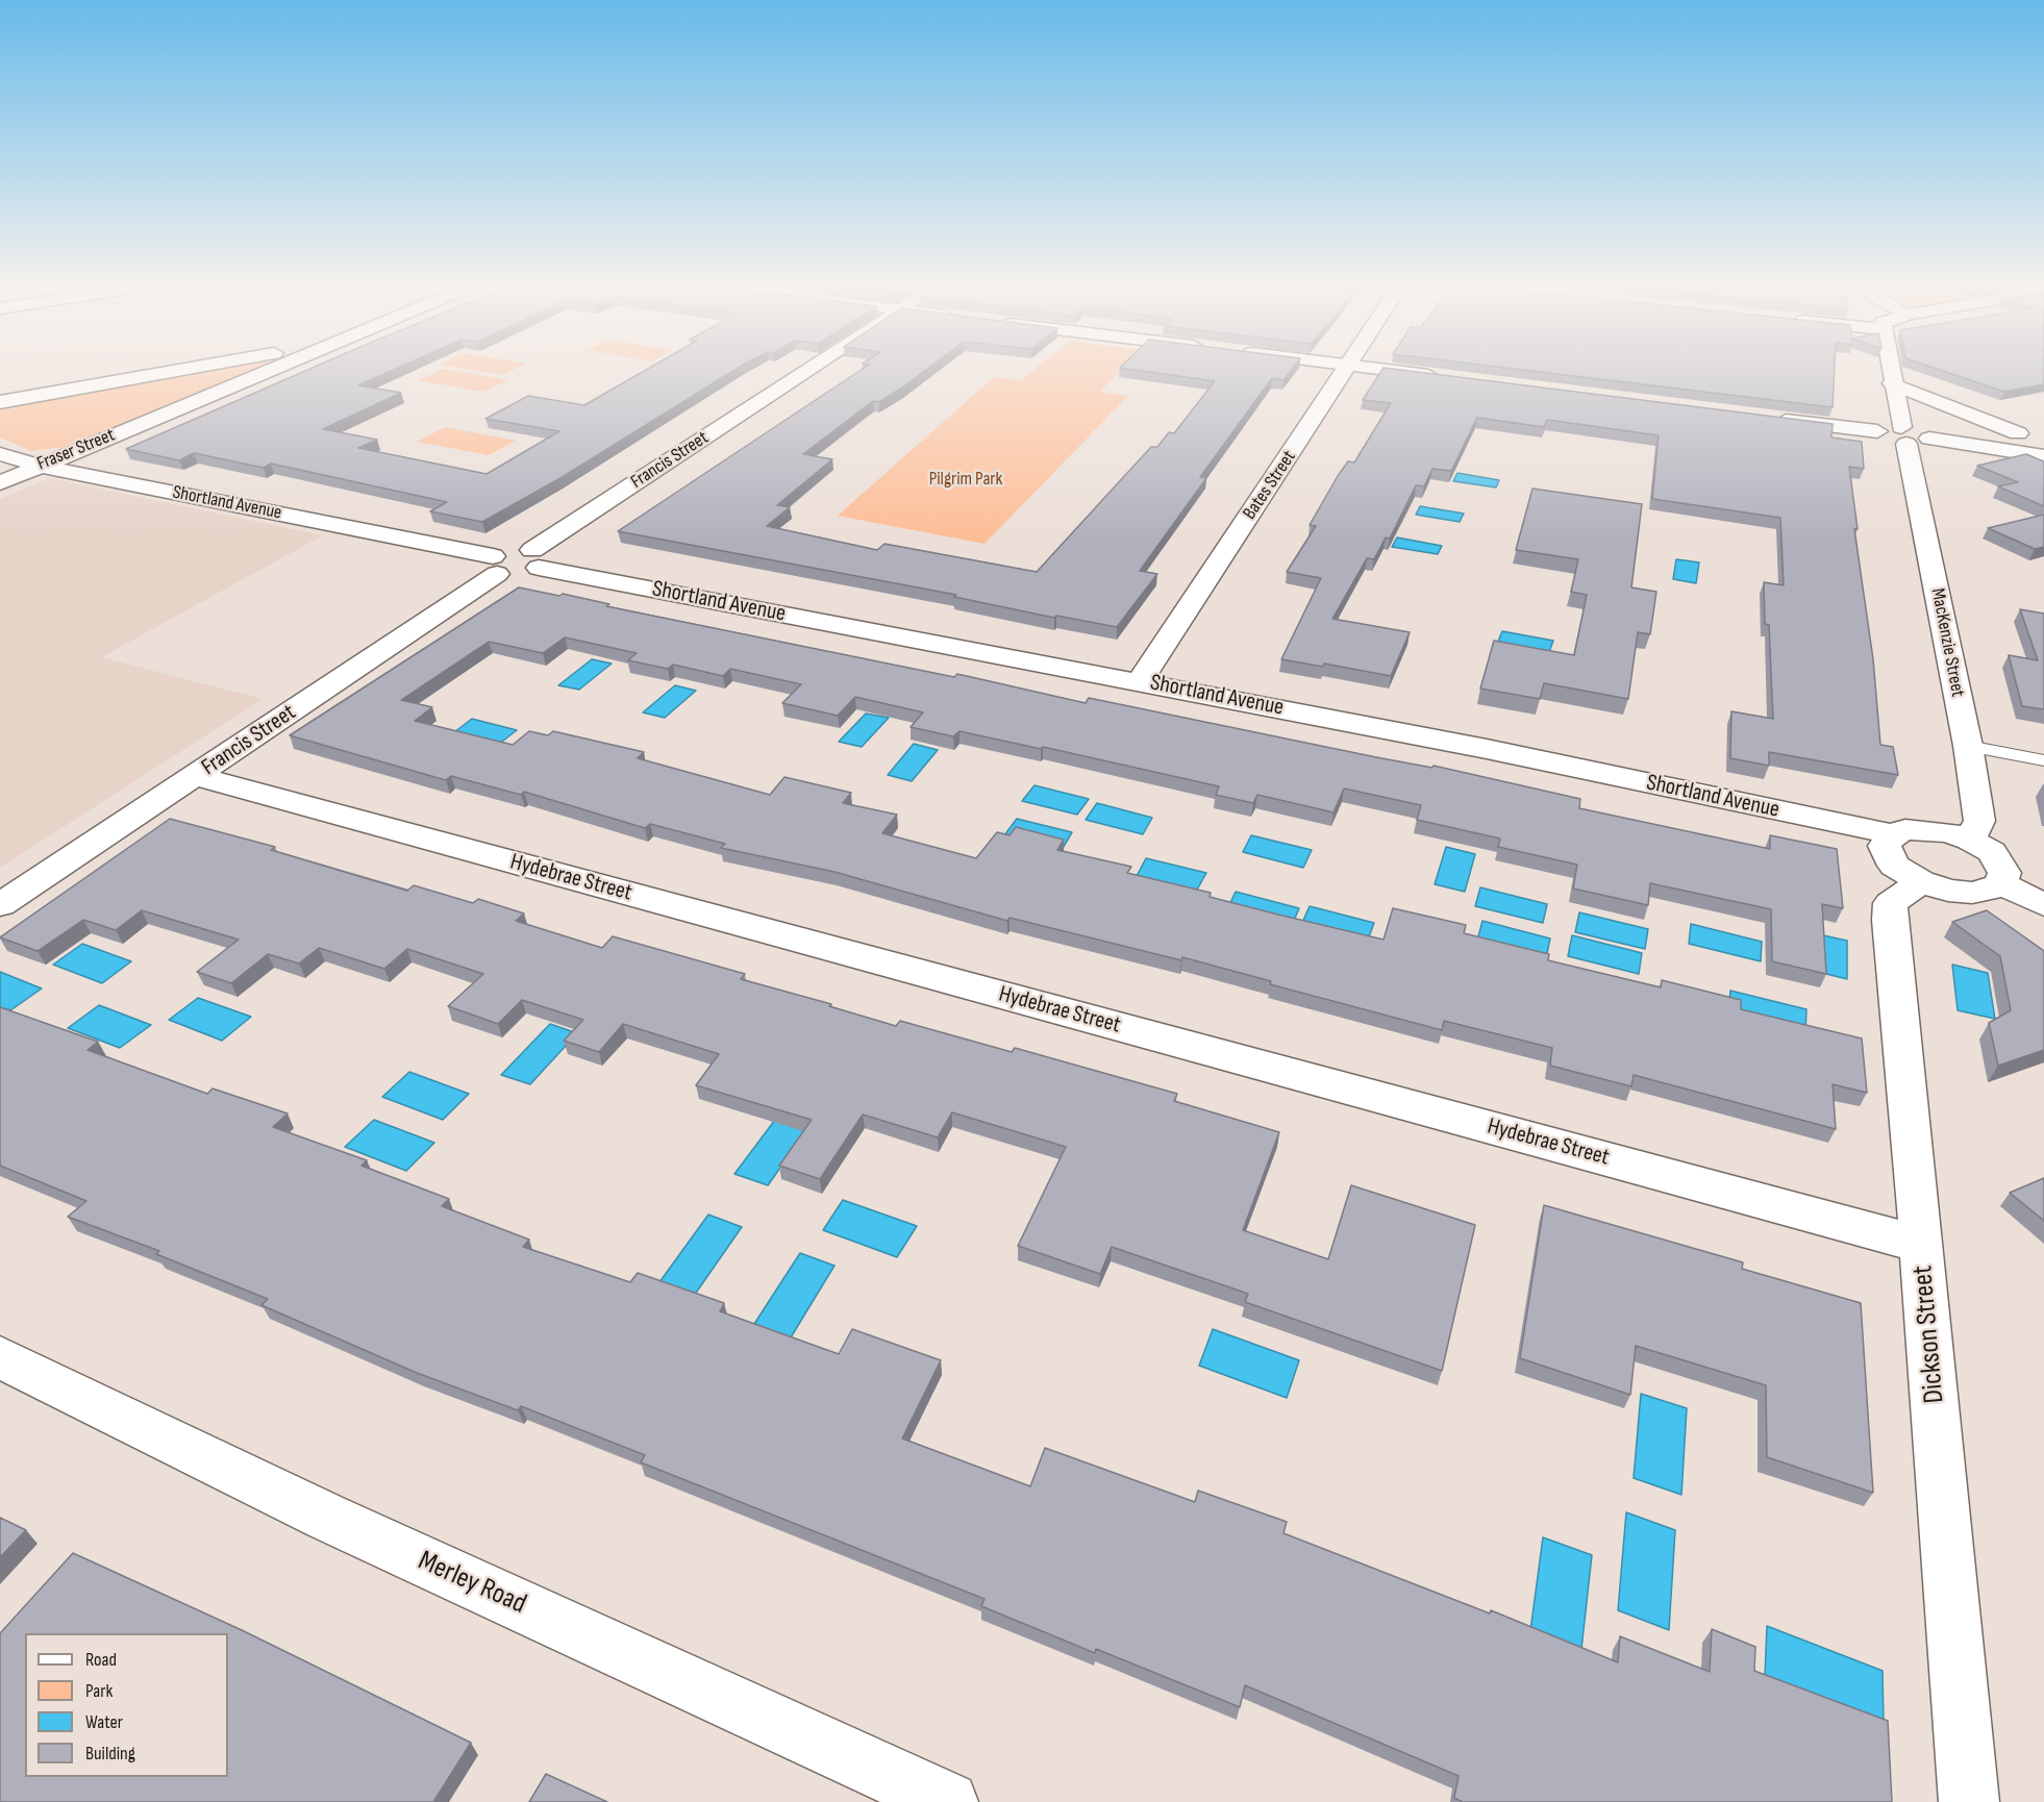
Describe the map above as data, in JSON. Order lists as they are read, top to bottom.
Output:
{
  "streets": {
    "street": [
      "Fraser Street",
      "Francis Street",
      "Bates Street",
      "Shortland Avenue",
      "MacKenzie Street",
      "Hydebrae Street",
      "Dickson Street",
      "Merley Road"
    ]
  },
  "crossings": [
    ["Fraser Street", "Shortland Avenue"],
    ["Francis Street", "Shortland Avenue"],
    ["Francis Street", "Hydebrae Street"],
    ["Bates Street", "Shortland Avenue"],
    ["Hydebrae Street", "Dickson Street"]
  ],
  "parks": ["Pilgrim Park"],
  "legend": [
    "Road",
    "Park",
    "Water",
    "Building"
  ]
}
